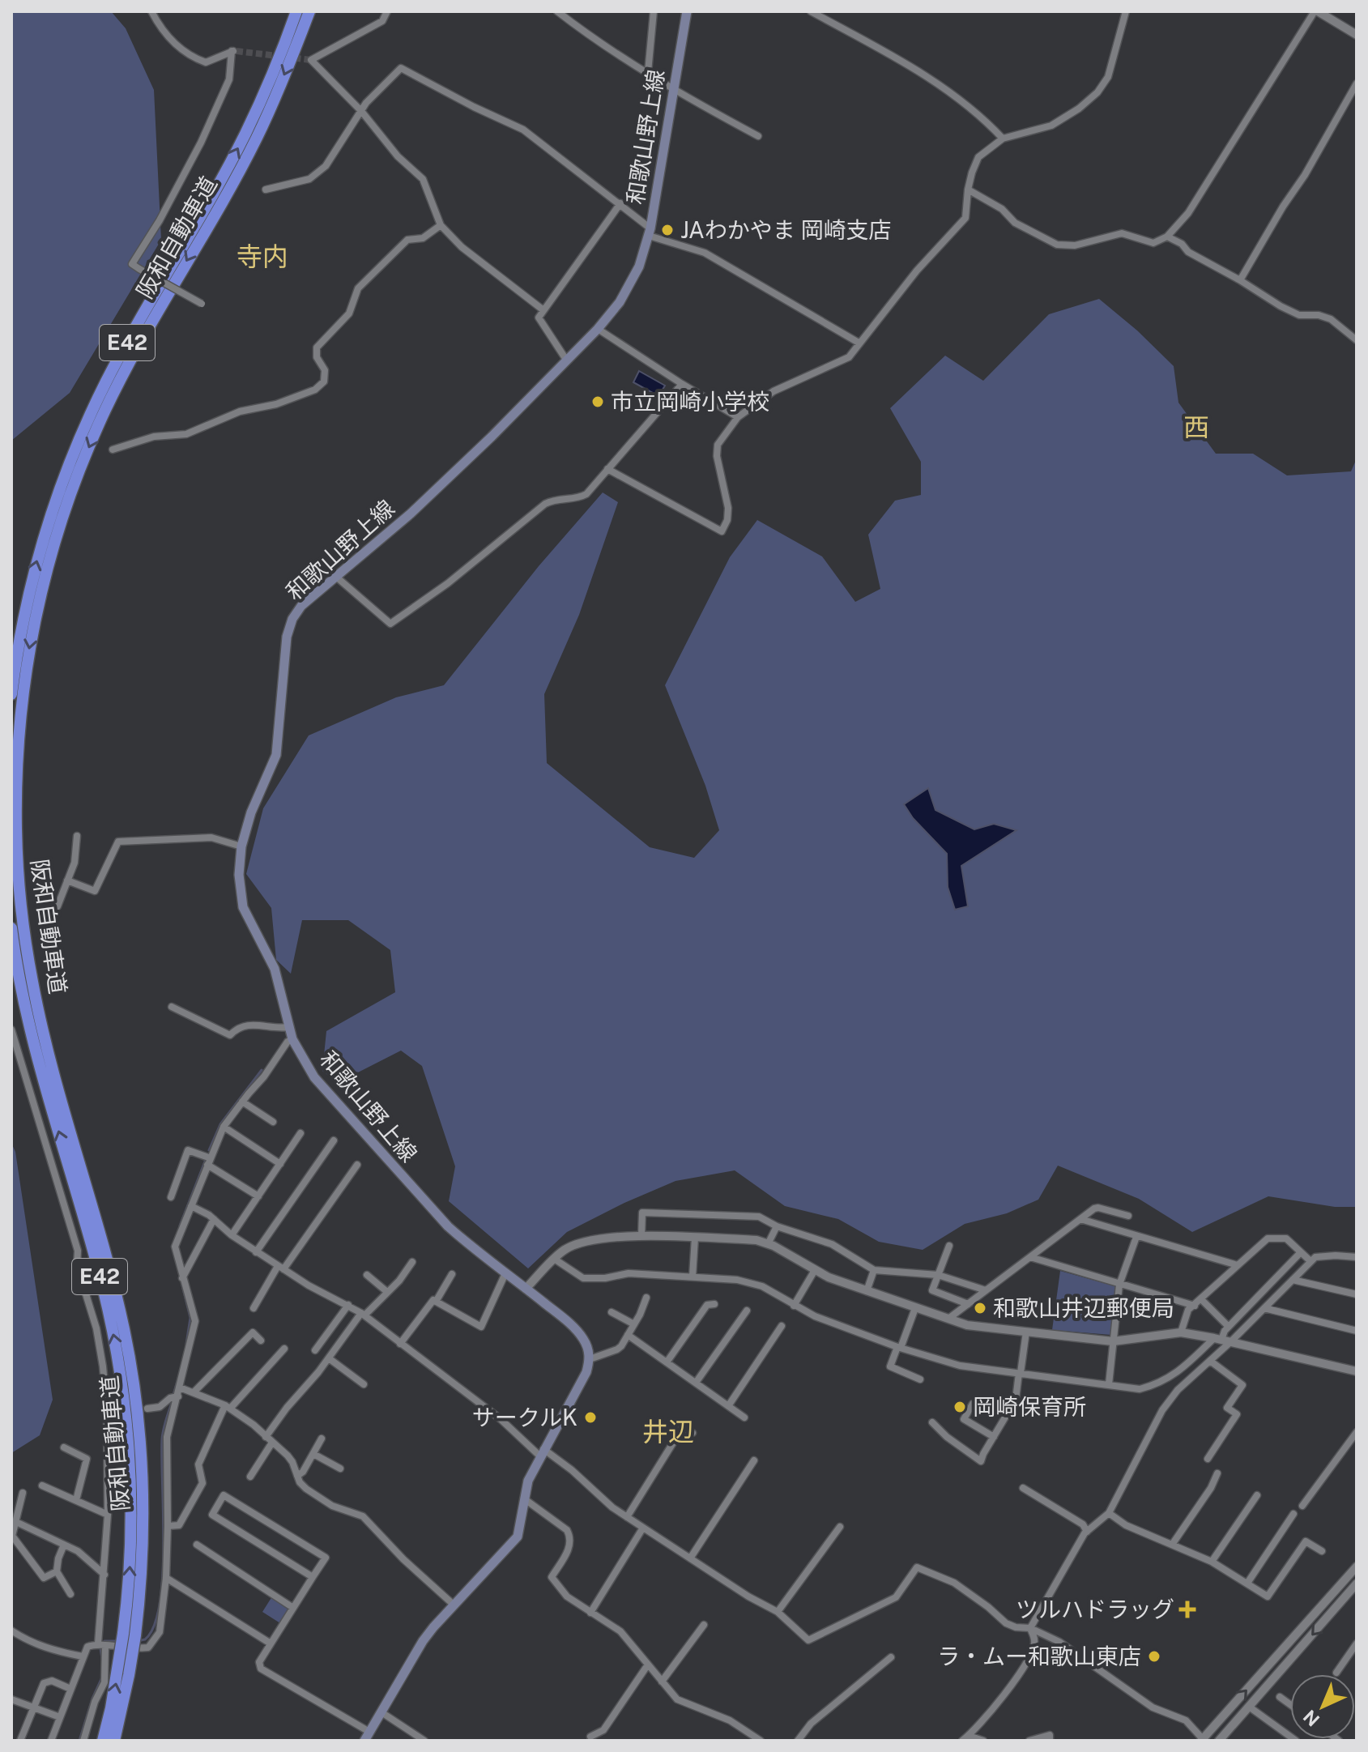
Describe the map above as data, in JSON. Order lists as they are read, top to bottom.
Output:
{
  "streets": {
    "highway": ["阪和自動車道", "E42"],
    "main road": ["和歌山野上線"]
  },
  "districts": ["寺内", "西", "井辺"],
  "places": {
    "other": [
      "JAわかやま 岡崎支店",
      "市立岡崎小学校",
      "和歌山井辺郵便局",
      "岡崎保育所",
      "サークルK",
      "ラ・ムー和歌山東店"
    ],
    "health": ["ツルハドラッグ"]
  },
  "north": "bottom left"
}
